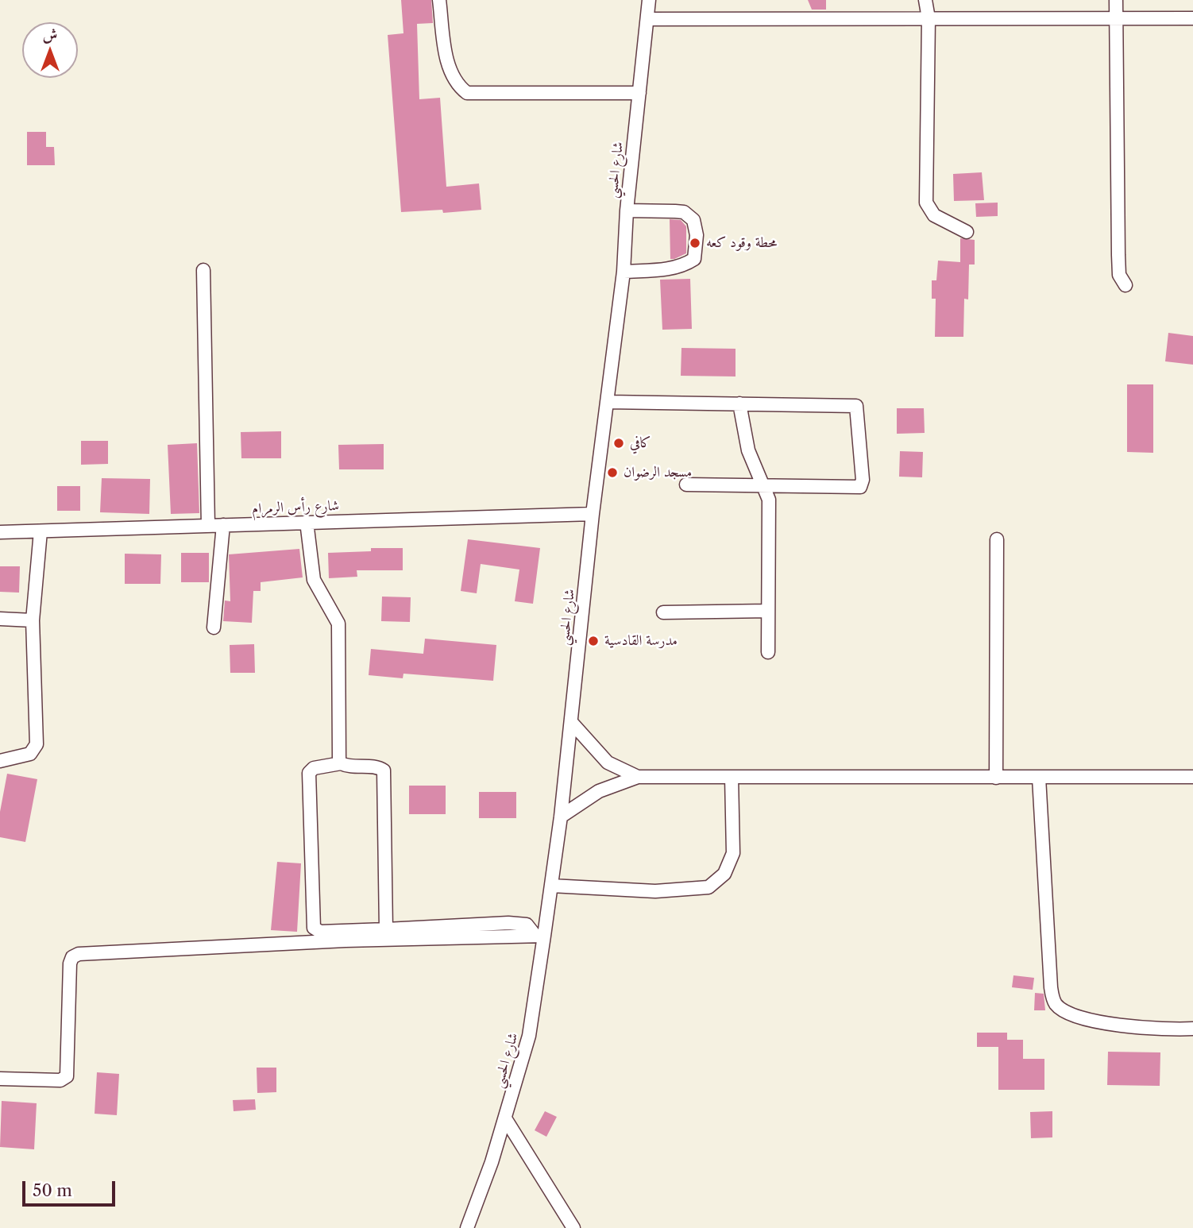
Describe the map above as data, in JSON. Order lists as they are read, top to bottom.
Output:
{
  "streets": {
    "street": ["شارع الحسي", "شارع رأس الرمرام"]
  },
  "crossings": [
    ["شارع الحسي", "شارع رأس الرمرام"]
  ],
  "places": [
    "محطة وقود كعه",
    "كافي",
    "مسجد الرضوان",
    "مدرسة القادسية"
  ],
  "scale_bar": "50 m",
  "north": "top"
}
